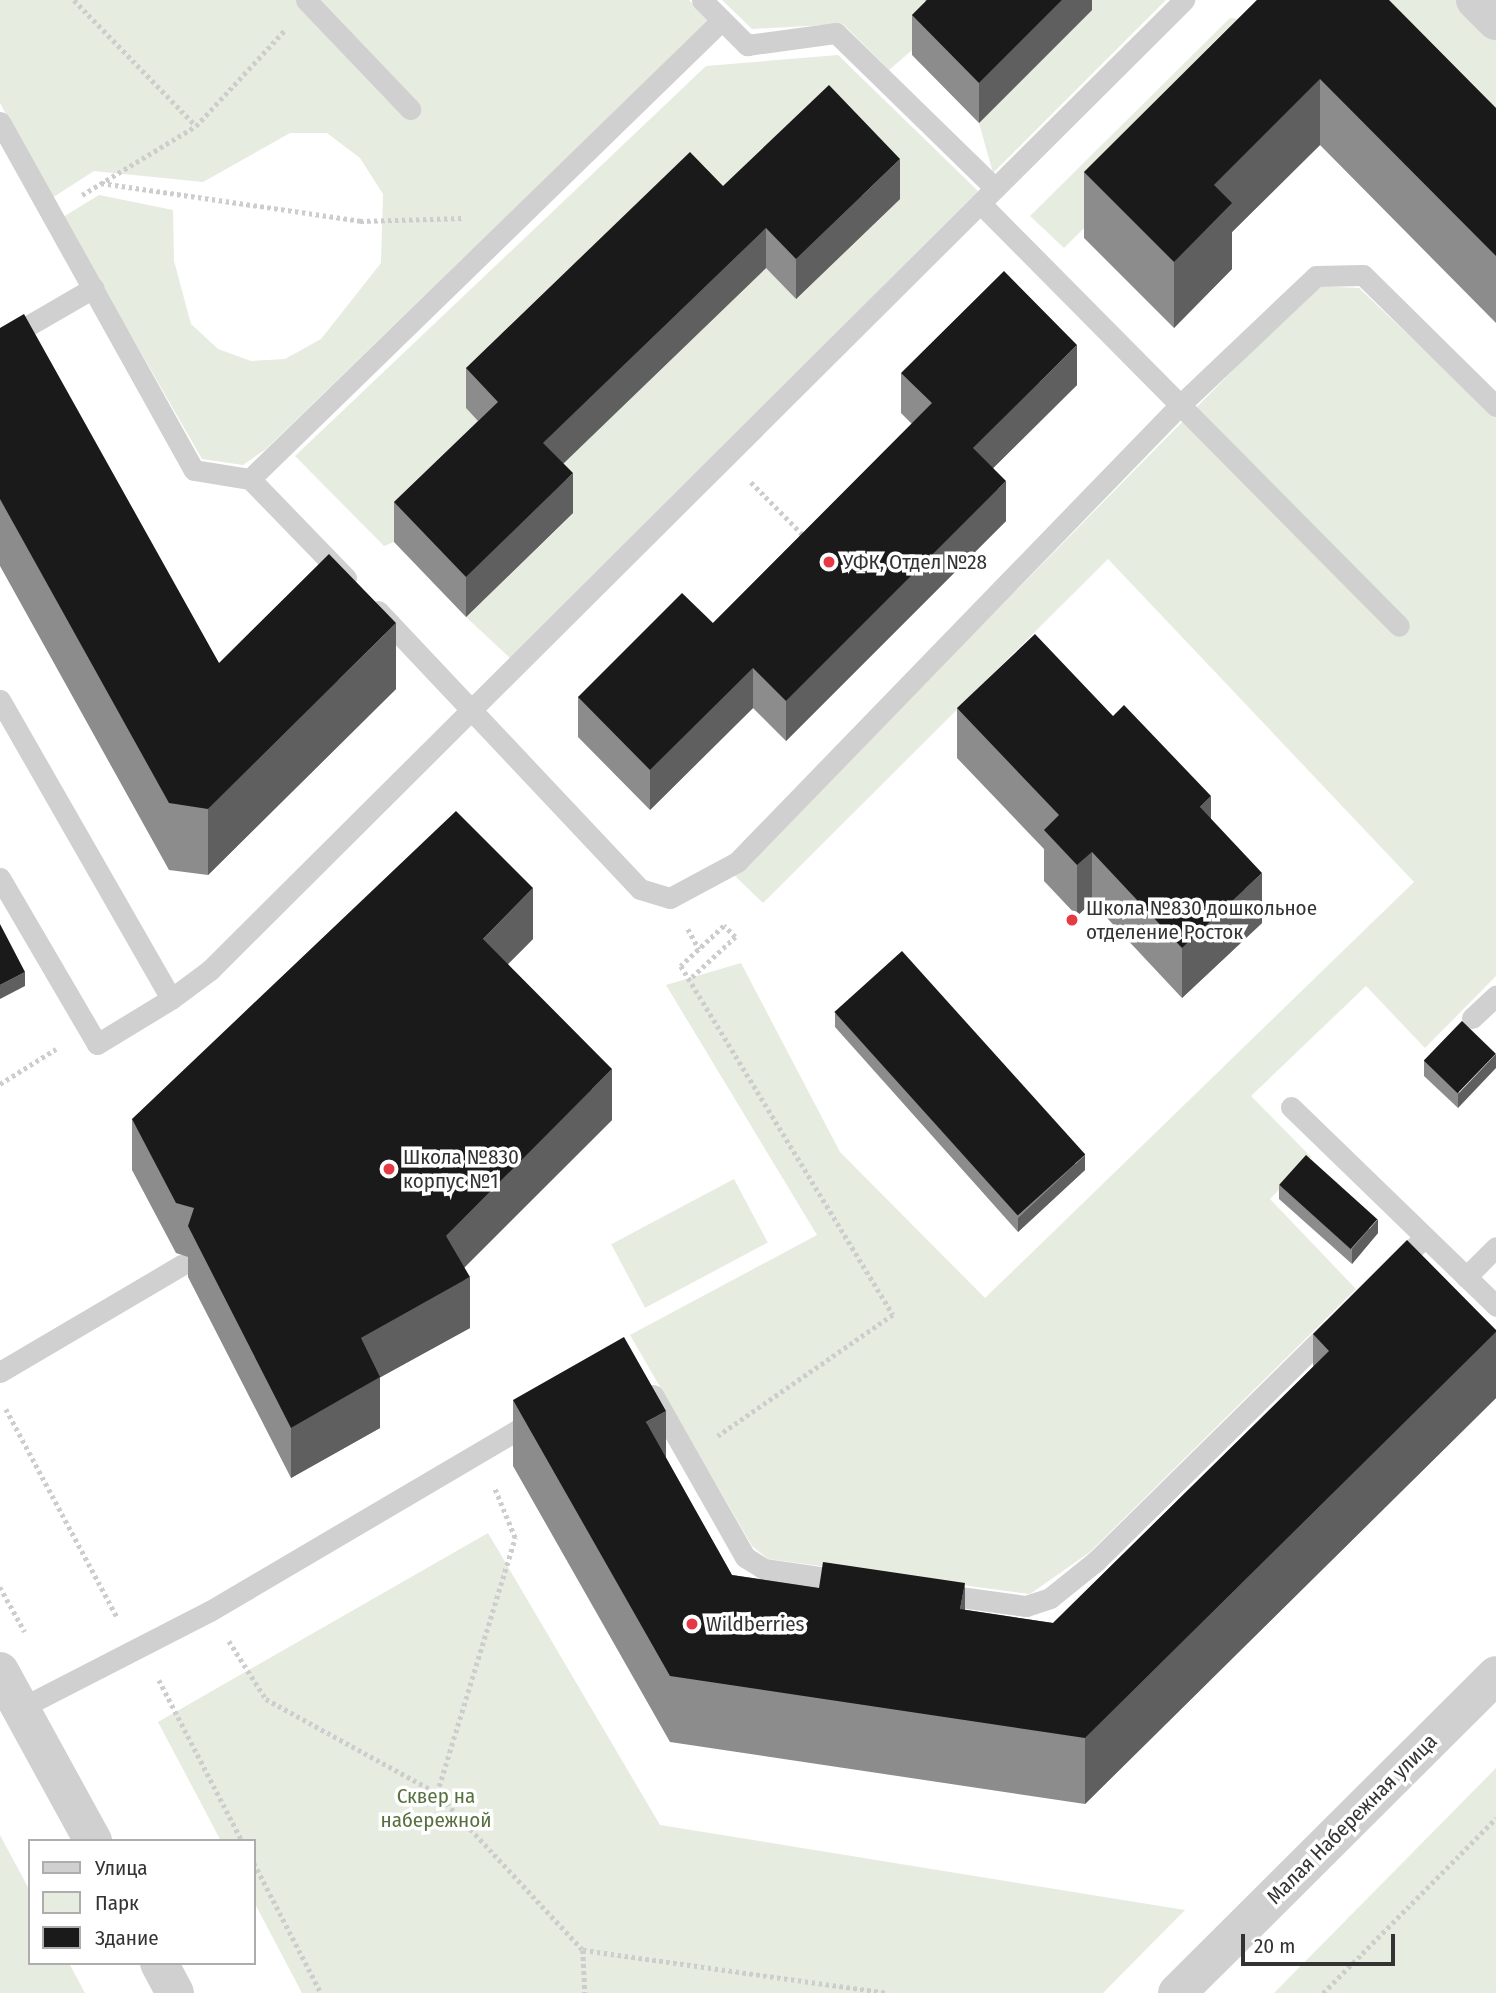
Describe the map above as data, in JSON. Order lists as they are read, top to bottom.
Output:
{
  "streets": {
    "street": ["Малая Набережная улица"]
  },
  "parks": ["Сквер на набережной"],
  "places": [
    "УФК, Отдел №28",
    "Школа №830 дошкольное отделение Росток",
    "Школа №830 корпус №1",
    "Wildberries"
  ],
  "legend": ["Улица", "Парк", "Здание"],
  "scale_bar": "20 m"
}
